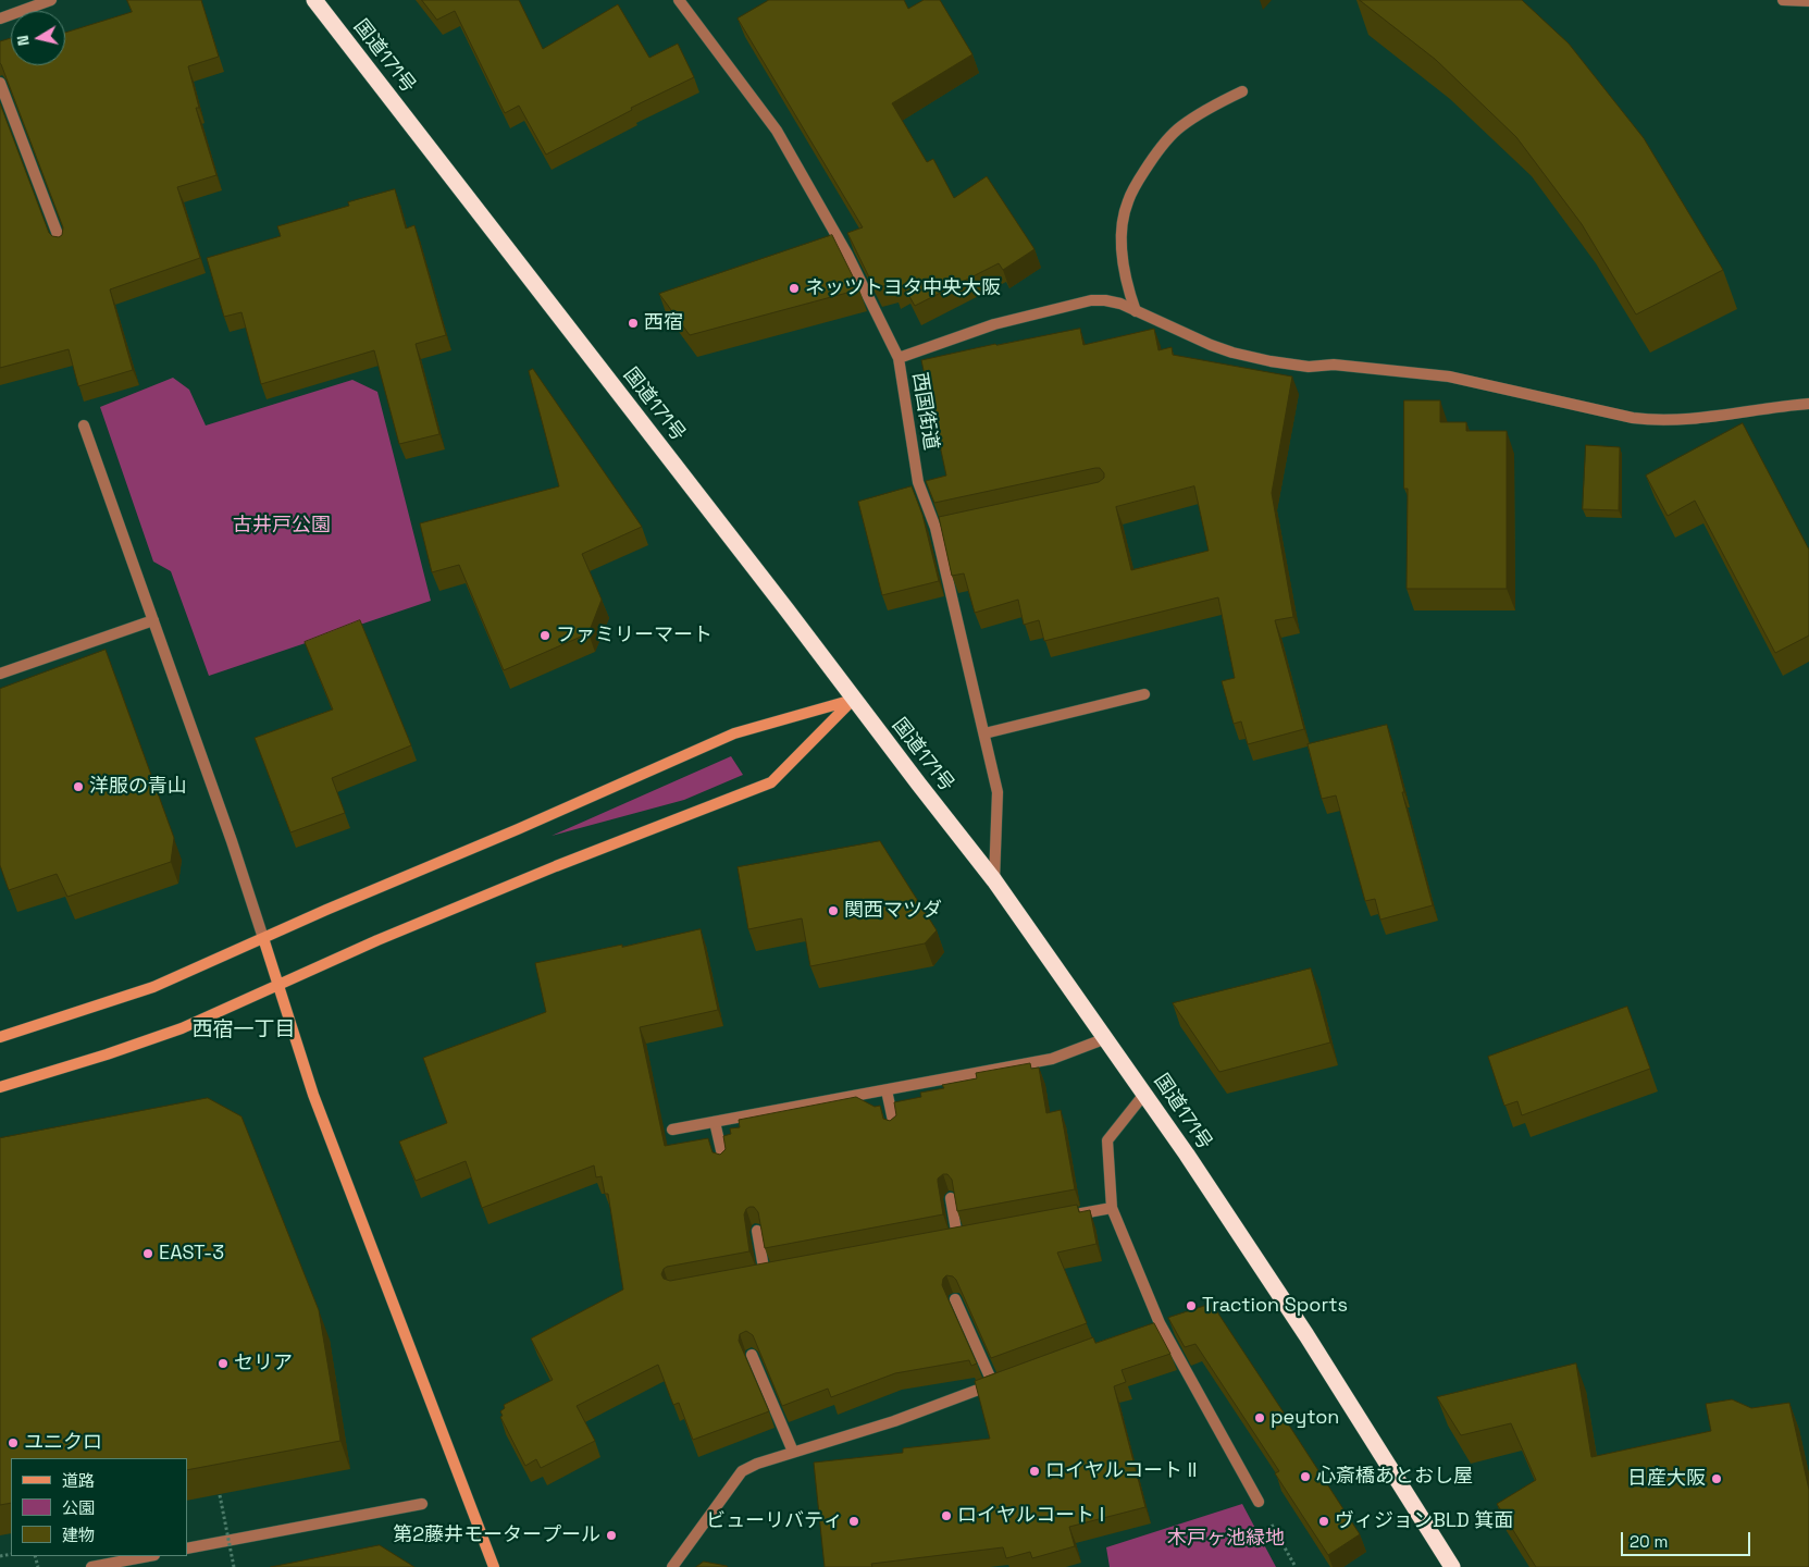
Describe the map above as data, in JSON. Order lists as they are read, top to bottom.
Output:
{
  "streets": {
    "highway": ["国道171号"],
    "street": ["西国街道"]
  },
  "crossings": [
    ["国道171号", "西国街道"]
  ],
  "districts": ["西宿一丁目"],
  "parks": ["古井戸公園", "木戸ヶ池緑地"],
  "places": [
    "ネッツトヨタ中央大阪",
    "西宿",
    "ファミリーマート",
    "洋服の青山",
    "関西マツダ",
    "EAST-3",
    "Traction Sports",
    "セリア",
    "peyton",
    "ユニクロ",
    "ロイヤルコート II",
    "心斎橋あとおし屋",
    "日産大阪",
    "ロイヤルコート I",
    "ビューリバティ",
    "ヴィジョンBLD 箕面",
    "第2藤井モータープール"
  ],
  "legend": ["道路", "公園", "建物"],
  "scale_bar": "20 m",
  "north": "left"
}
